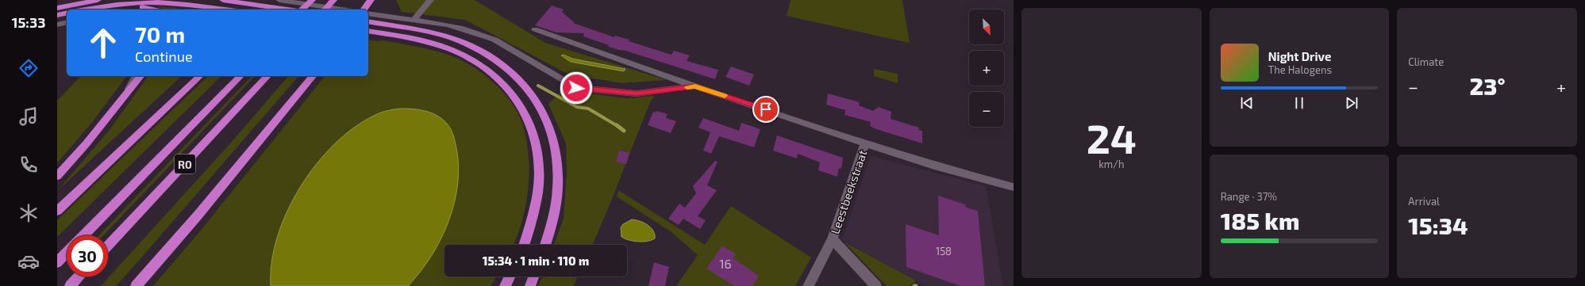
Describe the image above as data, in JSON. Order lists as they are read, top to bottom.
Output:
{
  "streets": {
    "highway": ["R0"],
    "street": ["Leestbeekstraat"]
  },
  "house_numbers": ["158", "16"],
  "north": "bottom right",
  "page": {
    "tabs": "15:33",
    "tile": [
      ["24", "km/h"],
      "Climate",
      ["Range · 37%", "185 km"],
      ["Arrival", "15:34"]
    ],
    "map_buttons": ["+", "−"],
    "turn": ["70 m", "Continue"],
    "song": ["Night Drive", "The Halogens"],
    "heat": ["−", "23°", "+"],
    "limit": "30",
    "trip": "15:34 · 1 min · 110 m"
  }
}
